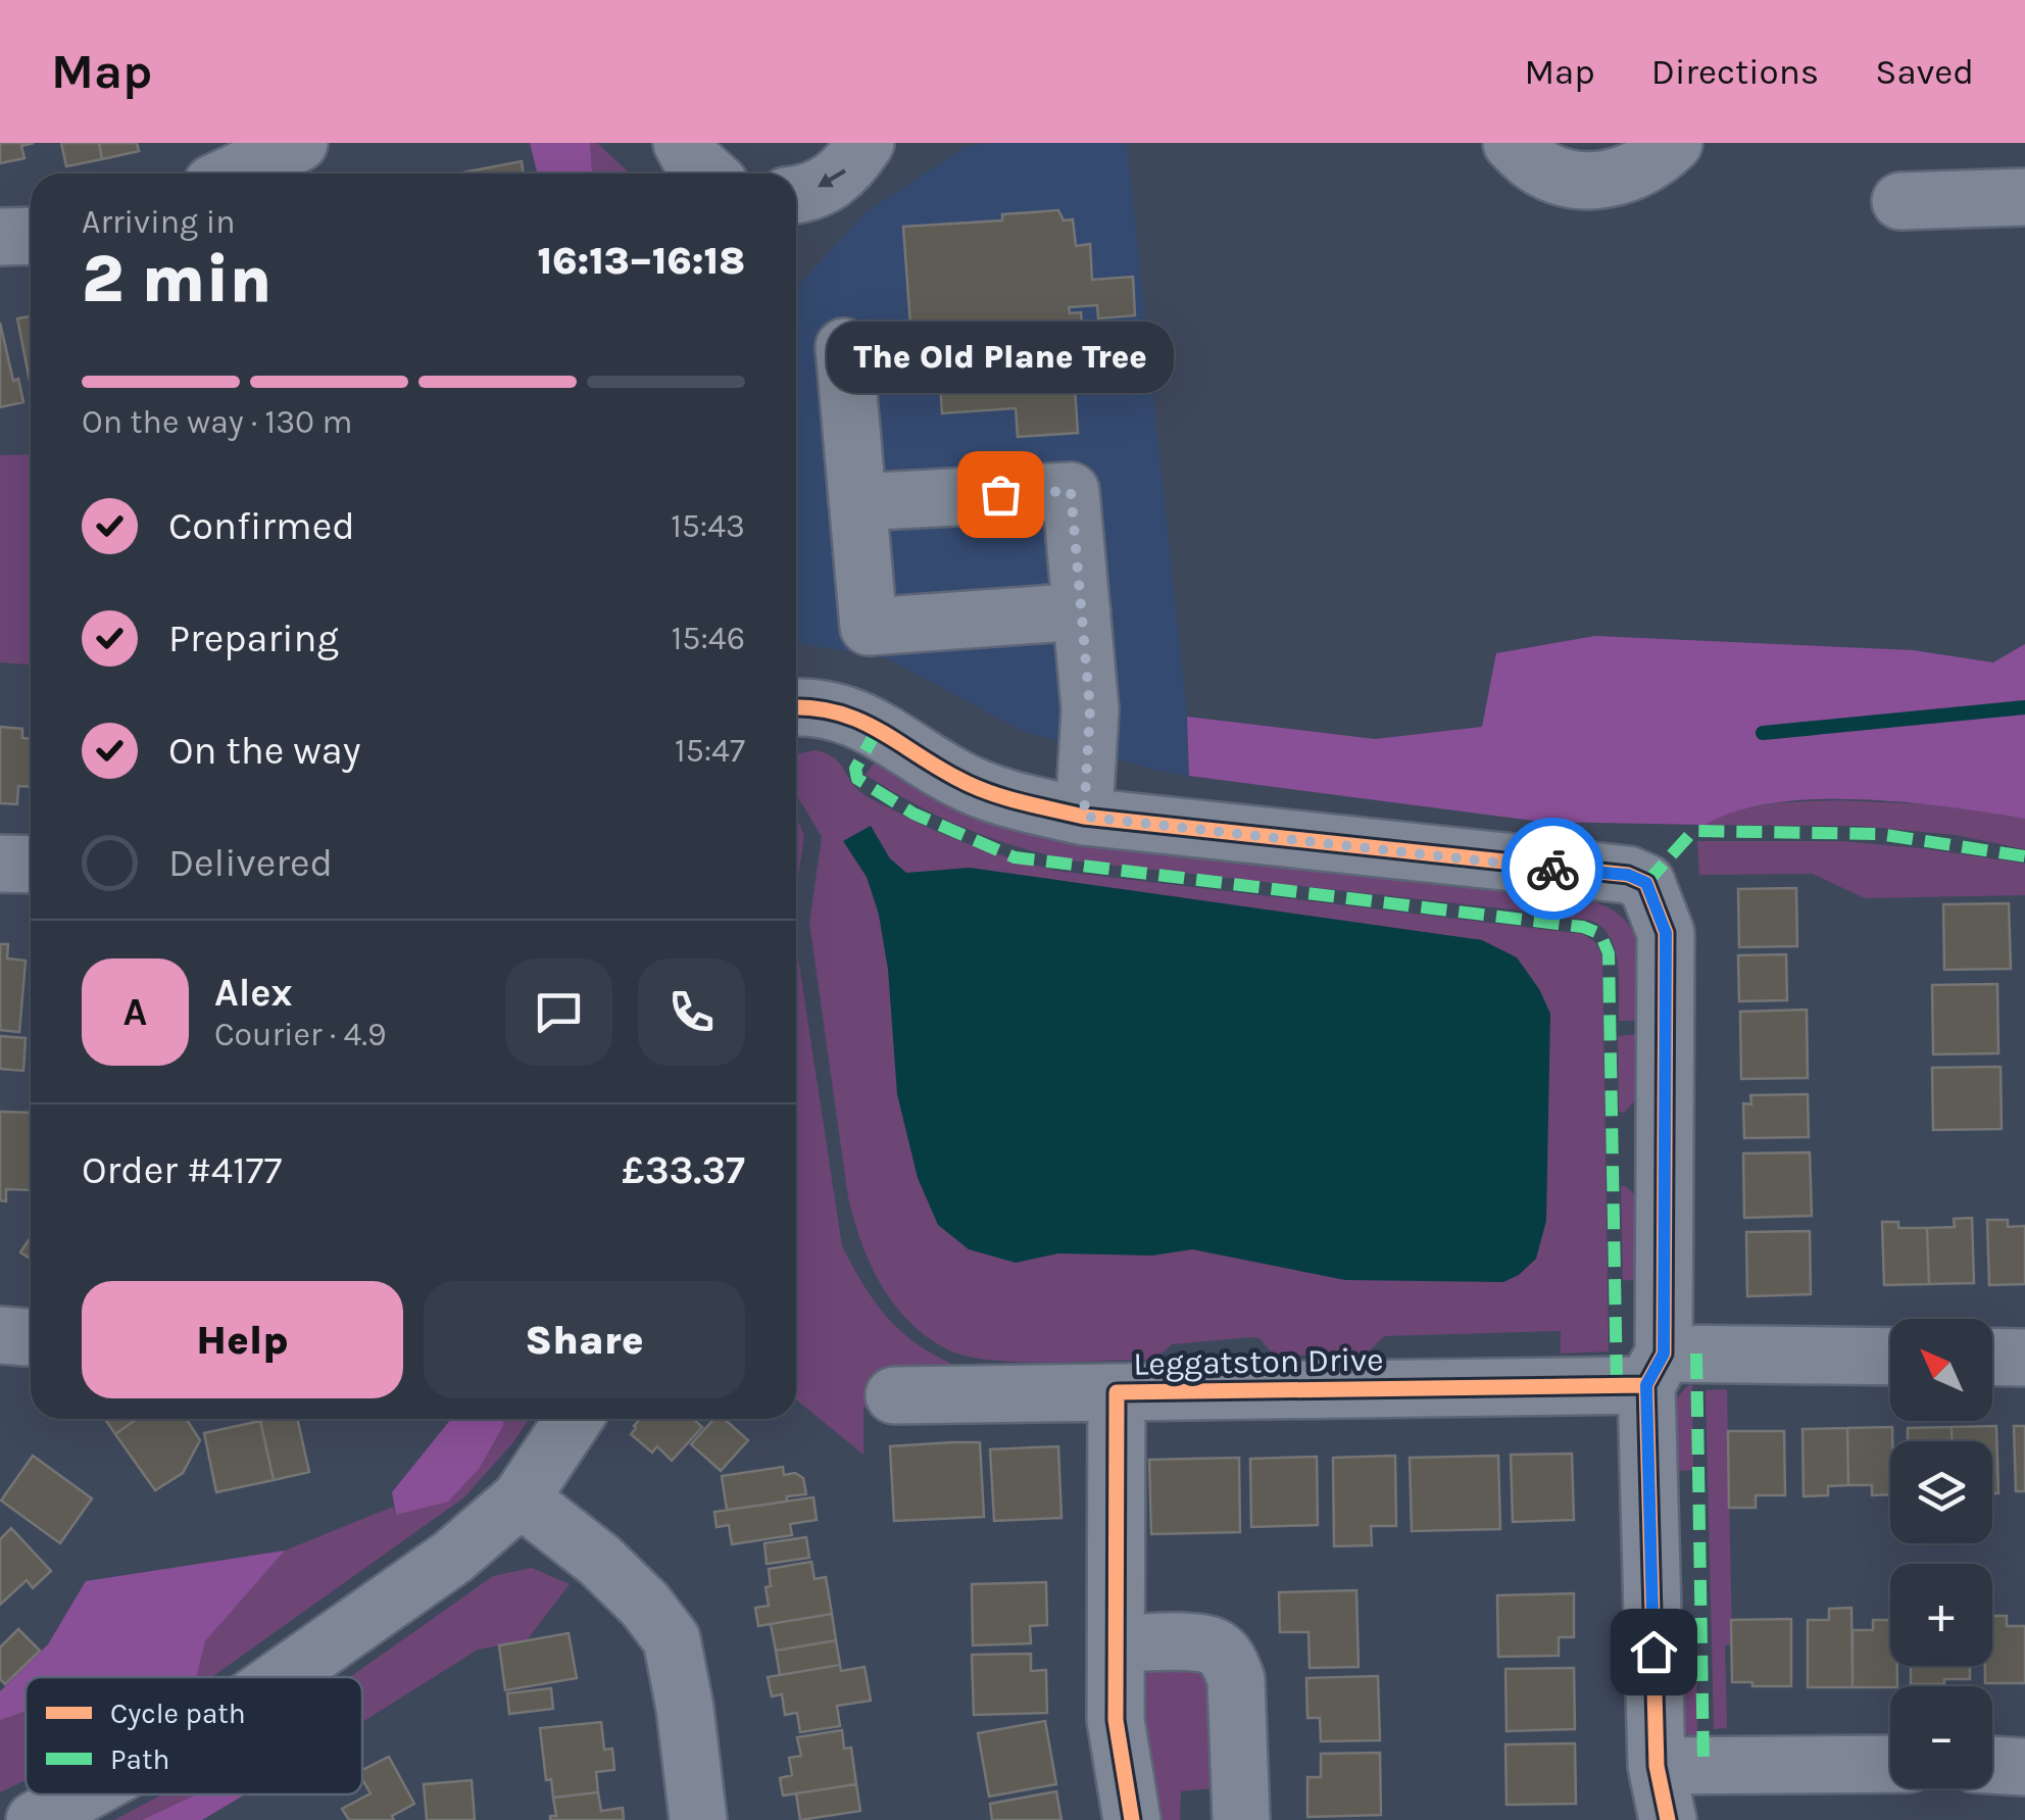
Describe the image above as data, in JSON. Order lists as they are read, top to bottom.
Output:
{
  "streets": {
    "street": ["Leggatston Drive"]
  },
  "places": ["The Old Plane Tree"],
  "legend": ["Cycle path", "Path"],
  "north": "top left",
  "page": {
    "header": "Map",
    "nav": ["Map", "Directions", "Saved"],
    "heading": ["2 min", "Arriving in", "16:13–16:18"],
    "panel": [
      "Alex",
      "Courier · 4.9",
      "Order #4177",
      "£33.37"
    ],
    "bubble": "The Old Plane Tree",
    "bar": "On the way · 130 m",
    "list": [
      ["Confirmed", "15:43"],
      ["Preparing", "15:46"],
      ["On the way", "15:47"],
      "Delivered"
    ],
    "round": "A",
    "buttons": ["Help", "Share"],
    "map_buttons": ["+", "−"]
  }
}
